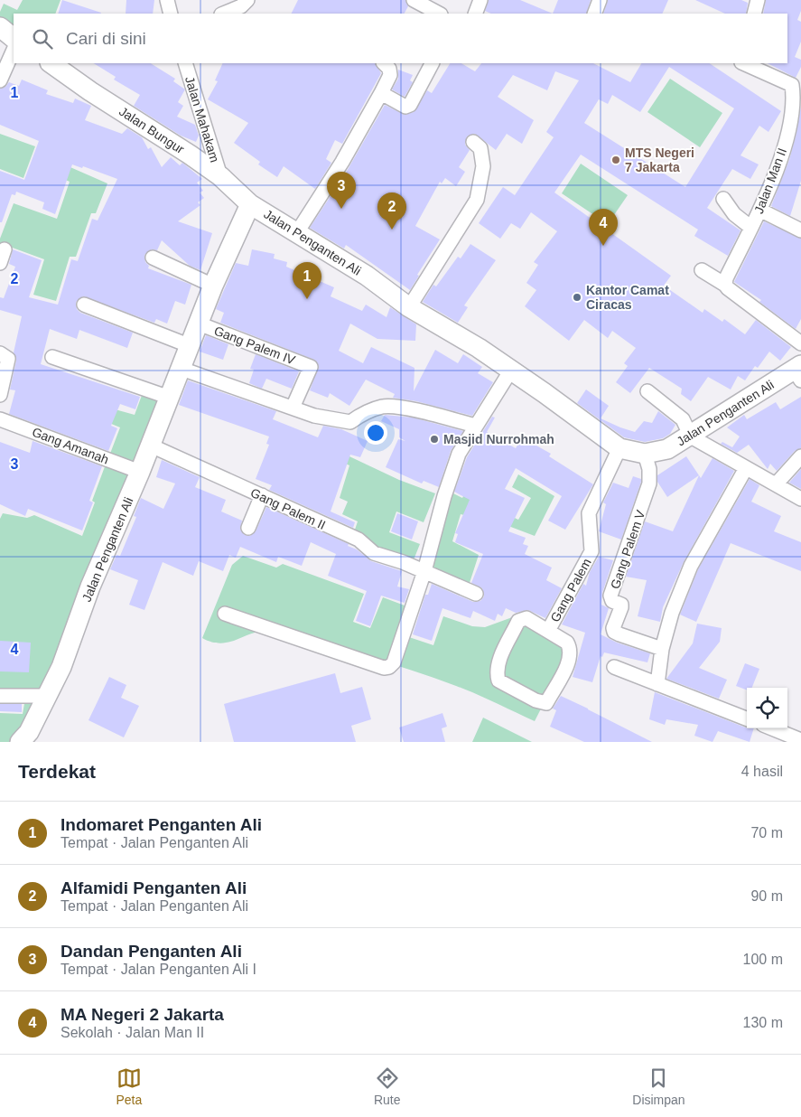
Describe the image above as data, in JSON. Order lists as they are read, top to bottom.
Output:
{
  "streets": {
    "street": [
      "Jalan Mahakam",
      "Jalan Bungur",
      "Jalan Man II",
      "Jalan Penganten Ali",
      "Gang Palem IV",
      "Gang Amanah",
      "Gang Palem II",
      "Gang Palem V",
      "Gang Palem"
    ]
  },
  "crossings": [
    ["Jalan Mahakam", "Jalan Bungur"],
    ["Jalan Bungur", "Jalan Penganten Ali"],
    ["Jalan Penganten Ali", "Gang Palem IV"],
    ["Jalan Penganten Ali", "Gang Amanah"],
    ["Jalan Penganten Ali", "Gang Palem II"],
    ["Jalan Penganten Ali", "Gang Palem V"],
    ["Jalan Penganten Ali", "Gang Palem"]
  ],
  "places": ["MTS Negeri 7 Jakarta", "Kantor Camat Ciracas", "Masjid Nurrohmah"],
  "page": {
    "search": "Cari di sini",
    "pins": [
      "3",
      "2",
      "4",
      "1"
    ],
    "heading": ["Terdekat", "4 hasil"],
    "list": [
      {
        "mark": "1",
        "name": "Indomaret Penganten Ali",
        "note": "Tempat · Jalan Penganten Ali",
        "value": "70 m"
      },
      {
        "mark": "2",
        "name": "Alfamidi Penganten Ali",
        "note": "Tempat · Jalan Penganten Ali",
        "value": "90 m"
      },
      {
        "mark": "3",
        "name": "Dandan Penganten Ali",
        "note": "Tempat · Jalan Penganten Ali I",
        "value": "100 m"
      },
      {
        "mark": "4",
        "name": "MA Negeri 2 Jakarta",
        "note": "Sekolah · Jalan Man II",
        "value": "130 m"
      }
    ],
    "nav": ["Peta", "Rute", "Disimpan"]
  },
  "grid": {
    "rows": [
      "1",
      "2",
      "3",
      "4"
    ]
  }
}
